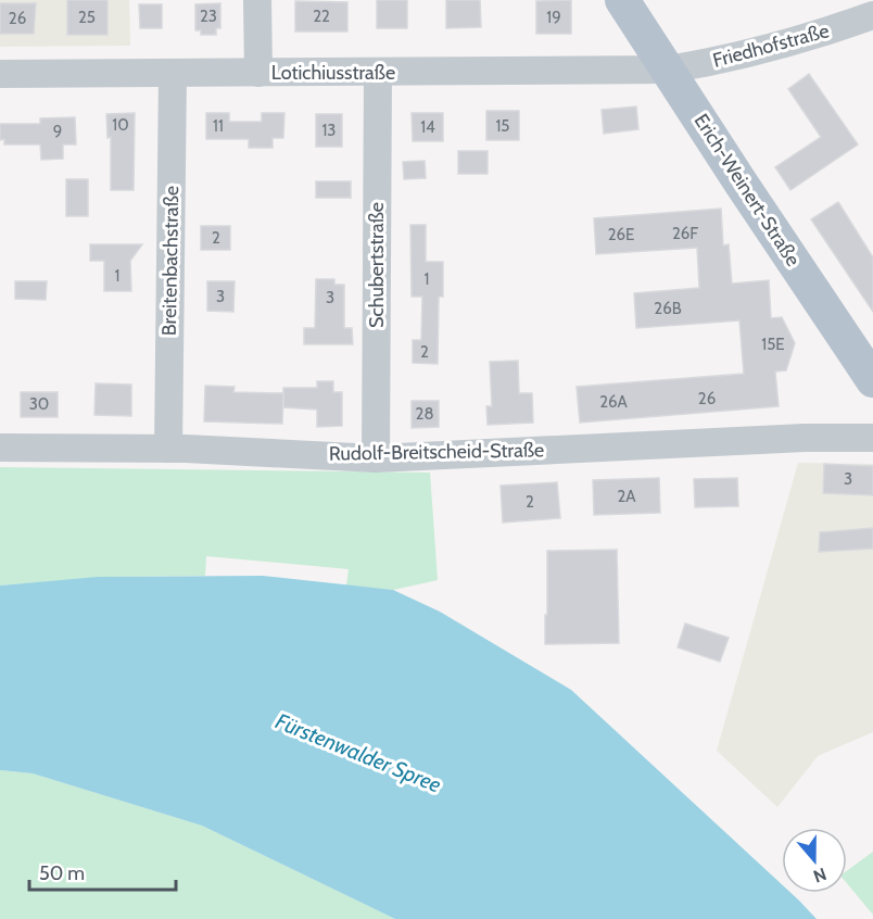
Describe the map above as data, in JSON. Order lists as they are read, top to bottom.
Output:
{
  "streets": {
    "main road": ["Erich-Weinert-Straße"],
    "street": [
      "Friedhofstraße",
      "Lotichiusstraße",
      "Breitenbachstraße",
      "Schubertstraße",
      "Rudolf-Breitscheid-Straße"
    ]
  },
  "crossings": [
    ["Friedhofstraße", "Lotichiusstraße"],
    ["Friedhofstraße", "Erich-Weinert-Straße"],
    ["Lotichiusstraße", "Erich-Weinert-Straße"],
    ["Lotichiusstraße", "Breitenbachstraße"],
    ["Lotichiusstraße", "Schubertstraße"],
    ["Breitenbachstraße", "Rudolf-Breitscheid-Straße"],
    ["Schubertstraße", "Rudolf-Breitscheid-Straße"]
  ],
  "water": ["Fürstenwalder Spree"],
  "house_numbers": [
    "23",
    "22",
    "25",
    "19",
    "26",
    "10",
    "11",
    "15",
    "14",
    "13",
    "9",
    "26F",
    "26E",
    "2",
    "1",
    "1",
    "3",
    "3",
    "26B",
    "15E",
    "2",
    "26",
    "26A",
    "30",
    "28",
    "3",
    "2A",
    "2"
  ],
  "scale_bar": "50 m",
  "north": "bottom"
}
